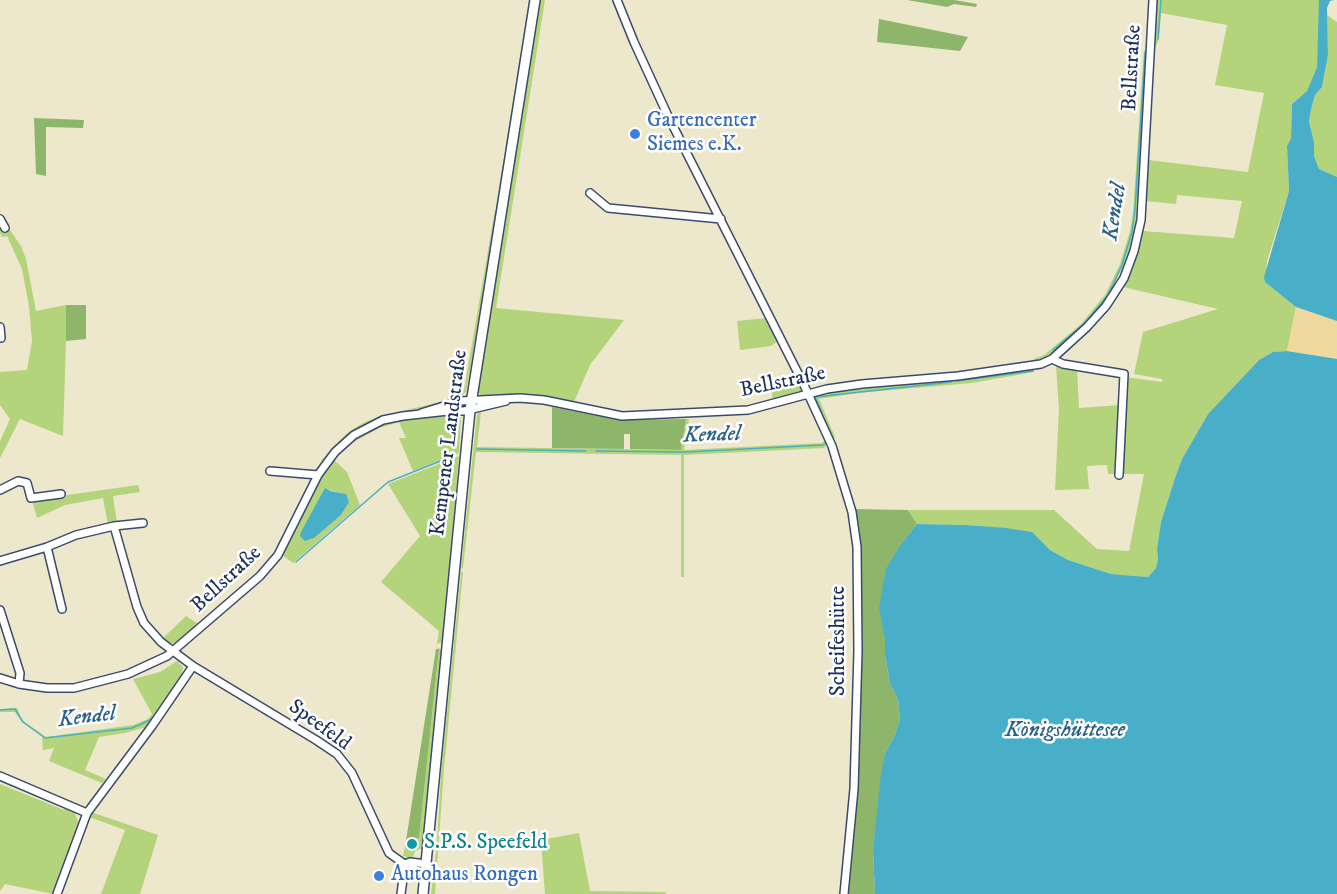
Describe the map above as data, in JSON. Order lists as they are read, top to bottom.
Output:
{
  "streets": {
    "street": [
      "Bellstraße",
      "Kempener Landstraße",
      "Scheifeshütte",
      "Speefeld"
    ]
  },
  "crossings": [
    ["Bellstraße", "Kempener Landstraße"],
    ["Bellstraße", "Scheifeshütte"],
    ["Bellstraße", "Speefeld"],
    ["Kempener Landstraße", "Speefeld"]
  ],
  "water": ["Kendel", "Königshüttesee"],
  "places": ["Gartencenter Siemes e.K.", "S.P.S. Speefeld", "Autohaus Rongen"]
}
